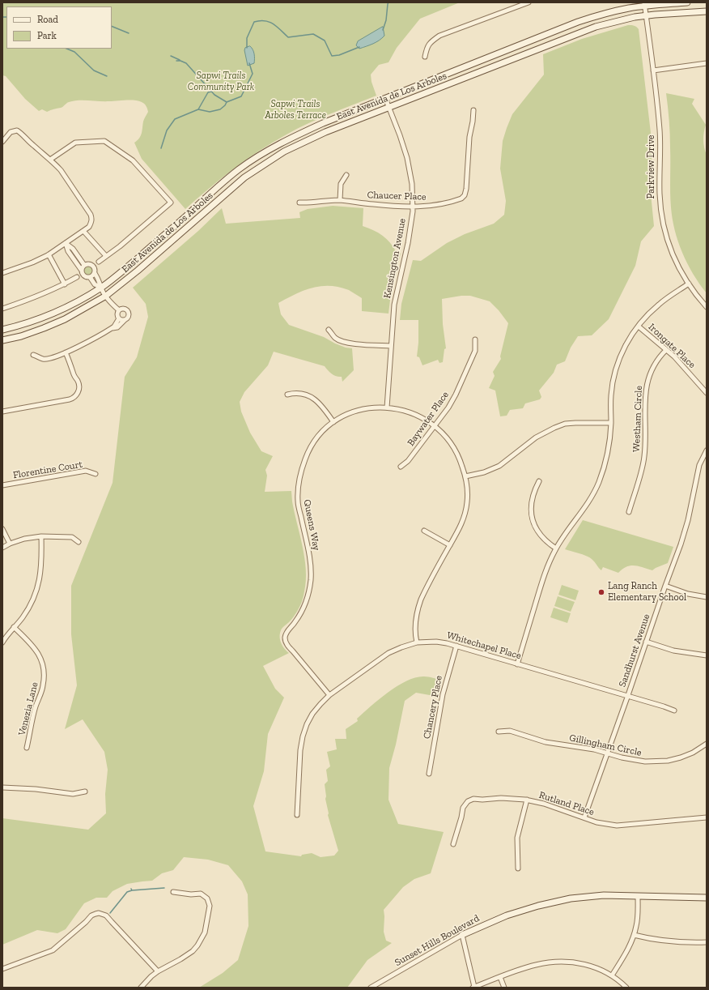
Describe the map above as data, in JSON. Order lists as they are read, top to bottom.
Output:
{
  "streets": {
    "main road": ["East Avenida de Los Arboles", "Sunset Hills Boulevard"],
    "street": [
      "Parkview Drive",
      "Chaucer Place",
      "Kensington Avenue",
      "Irongate Place",
      "Baywater Place",
      "Westham Circle",
      "Florentine Court",
      "Queens Way",
      "Whitechapel Place",
      "Sandhurst Avenue",
      "Chancery Place",
      "Venezia Lane",
      "Gillingham Circle",
      "Rutland Place"
    ]
  },
  "crossings": [
    ["East Avenida de Los Arboles", "Parkview Drive"],
    ["East Avenida de Los Arboles", "Kensington Avenue"],
    ["Chaucer Place", "Kensington Avenue"],
    ["Kensington Avenue", "Queens Way"],
    ["Irongate Place", "Westham Circle"],
    ["Baywater Place", "Queens Way"],
    ["Queens Way", "Whitechapel Place"],
    ["Whitechapel Place", "Sandhurst Avenue"],
    ["Whitechapel Place", "Chancery Place"],
    ["Sandhurst Avenue", "Gillingham Circle"],
    ["Sandhurst Avenue", "Rutland Place"]
  ],
  "parks": ["Sapwi Trails Community Park", "Sapwi Trails Arboles Terrace"],
  "places": ["Lang Ranch Elementary School"],
  "legend": ["Road", "Park"]
}
